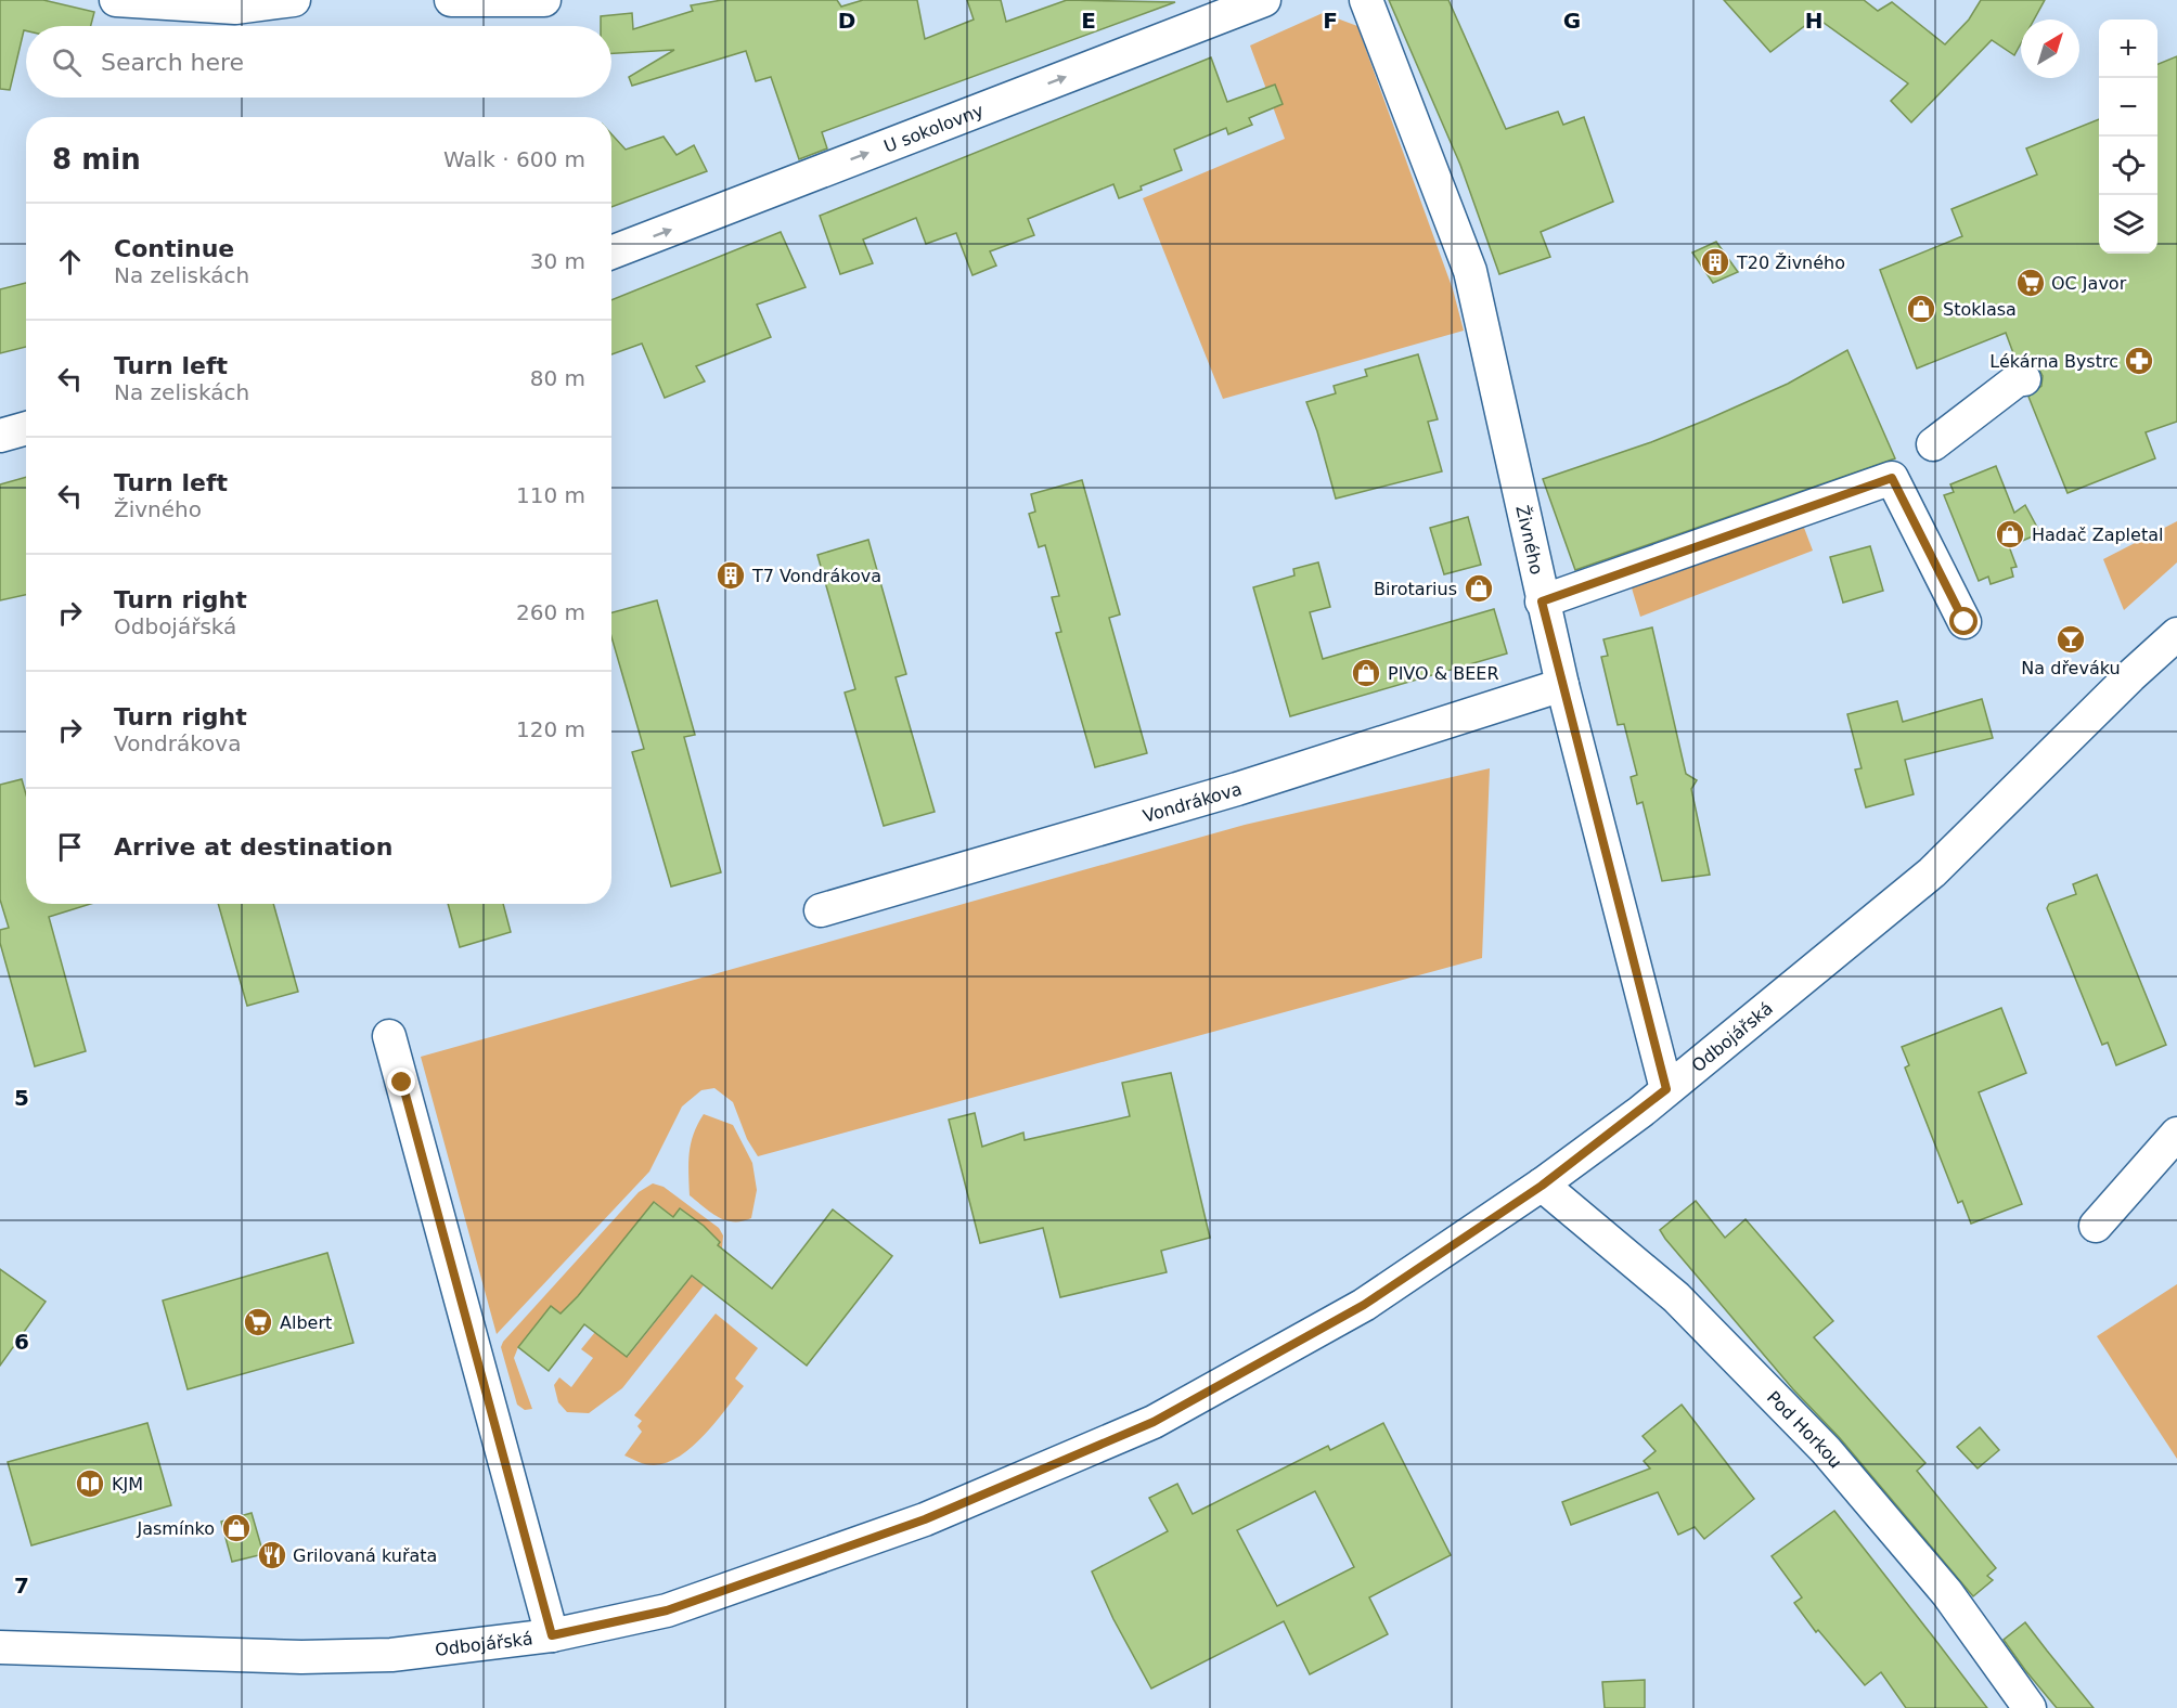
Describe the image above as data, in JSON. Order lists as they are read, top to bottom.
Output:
{
  "streets": {
    "street": [
      "U sokolovny",
      "Živného",
      "Vondrákova",
      "Odbojářská",
      "Pod Horkou"
    ]
  },
  "crossings": [
    ["Živného", "Vondrákova"],
    ["Živného", "Odbojářská"],
    ["Odbojářská", "Pod Horkou"]
  ],
  "one_way": ["U sokolovny"],
  "places": {
    "building": ["T20 Živného", "T7 Vondrákova"],
    "supermarket": ["OC Javor", "Albert"],
    "shop": [
      "Stoklasa",
      "Hadač Zapletal",
      "Birotarius",
      "PIVO & BEER",
      "Jasmínko"
    ],
    "pharmacy": ["Lékárna Bystrc"],
    "bar": ["Na dřeváku"],
    "library": ["KJM"],
    "restaurant": ["Grilovaná kuřata"]
  },
  "north": "top right",
  "page": {
    "map_buttons": ["+", "−"],
    "search": "Search here",
    "heading": ["8 min", "Walk · 600 m"],
    "list": [
      ["Continue", "Na zeliskách", "30 m"],
      ["Turn left", "Na zeliskách", "80 m"],
      ["Turn left", "Živného", "110 m"],
      ["Turn right", "Odbojářská", "260 m"],
      ["Turn right", "Vondrákova", "120 m"],
      "Arrive at destination"
    ]
  },
  "grid": {
    "columns": [
      "D",
      "E",
      "F",
      "G",
      "H"
    ],
    "rows": ["5", "6", "7"]
  }
}
